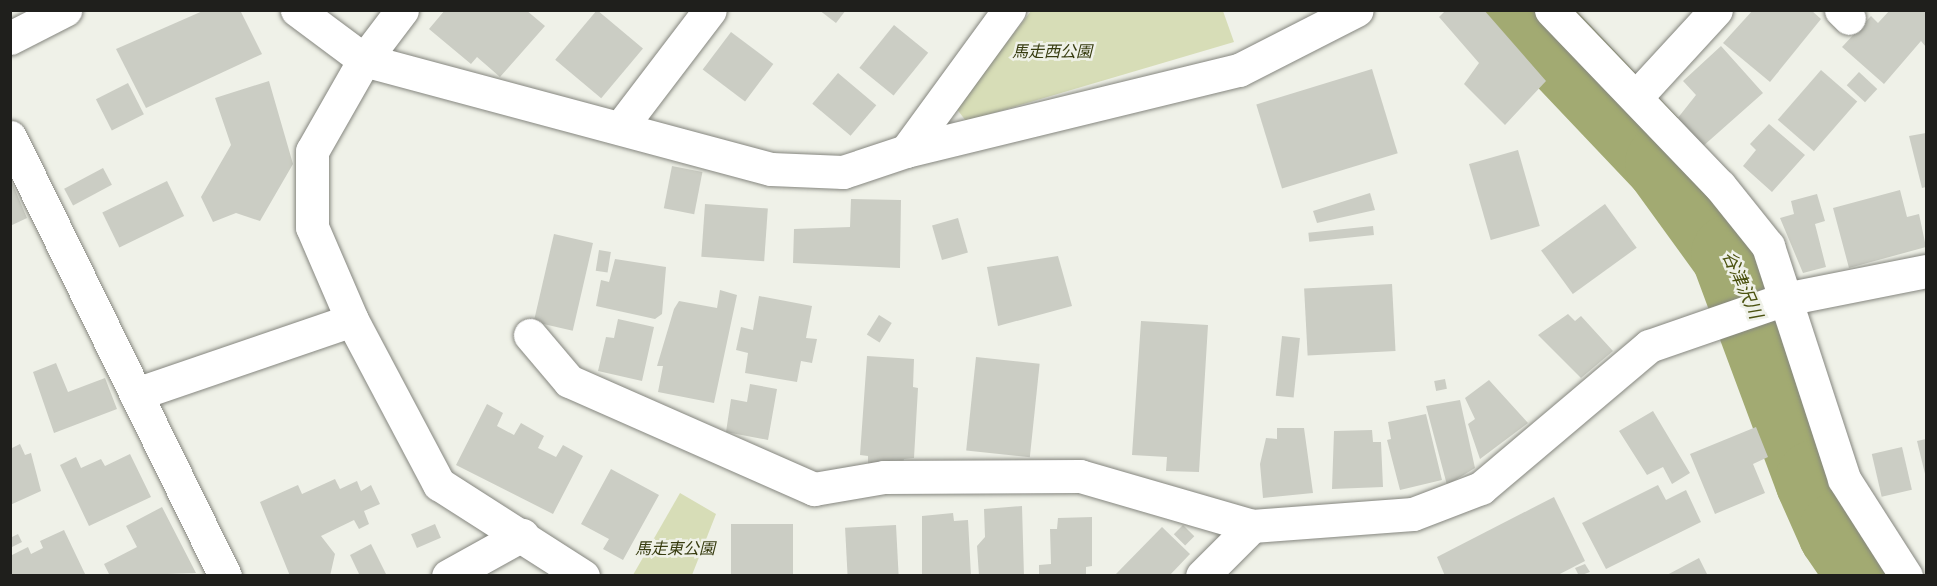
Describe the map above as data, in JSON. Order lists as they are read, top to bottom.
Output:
{
  "water": ["谷津沢川"],
  "parks": ["馬走西公園", "馬走東公園"]
}
